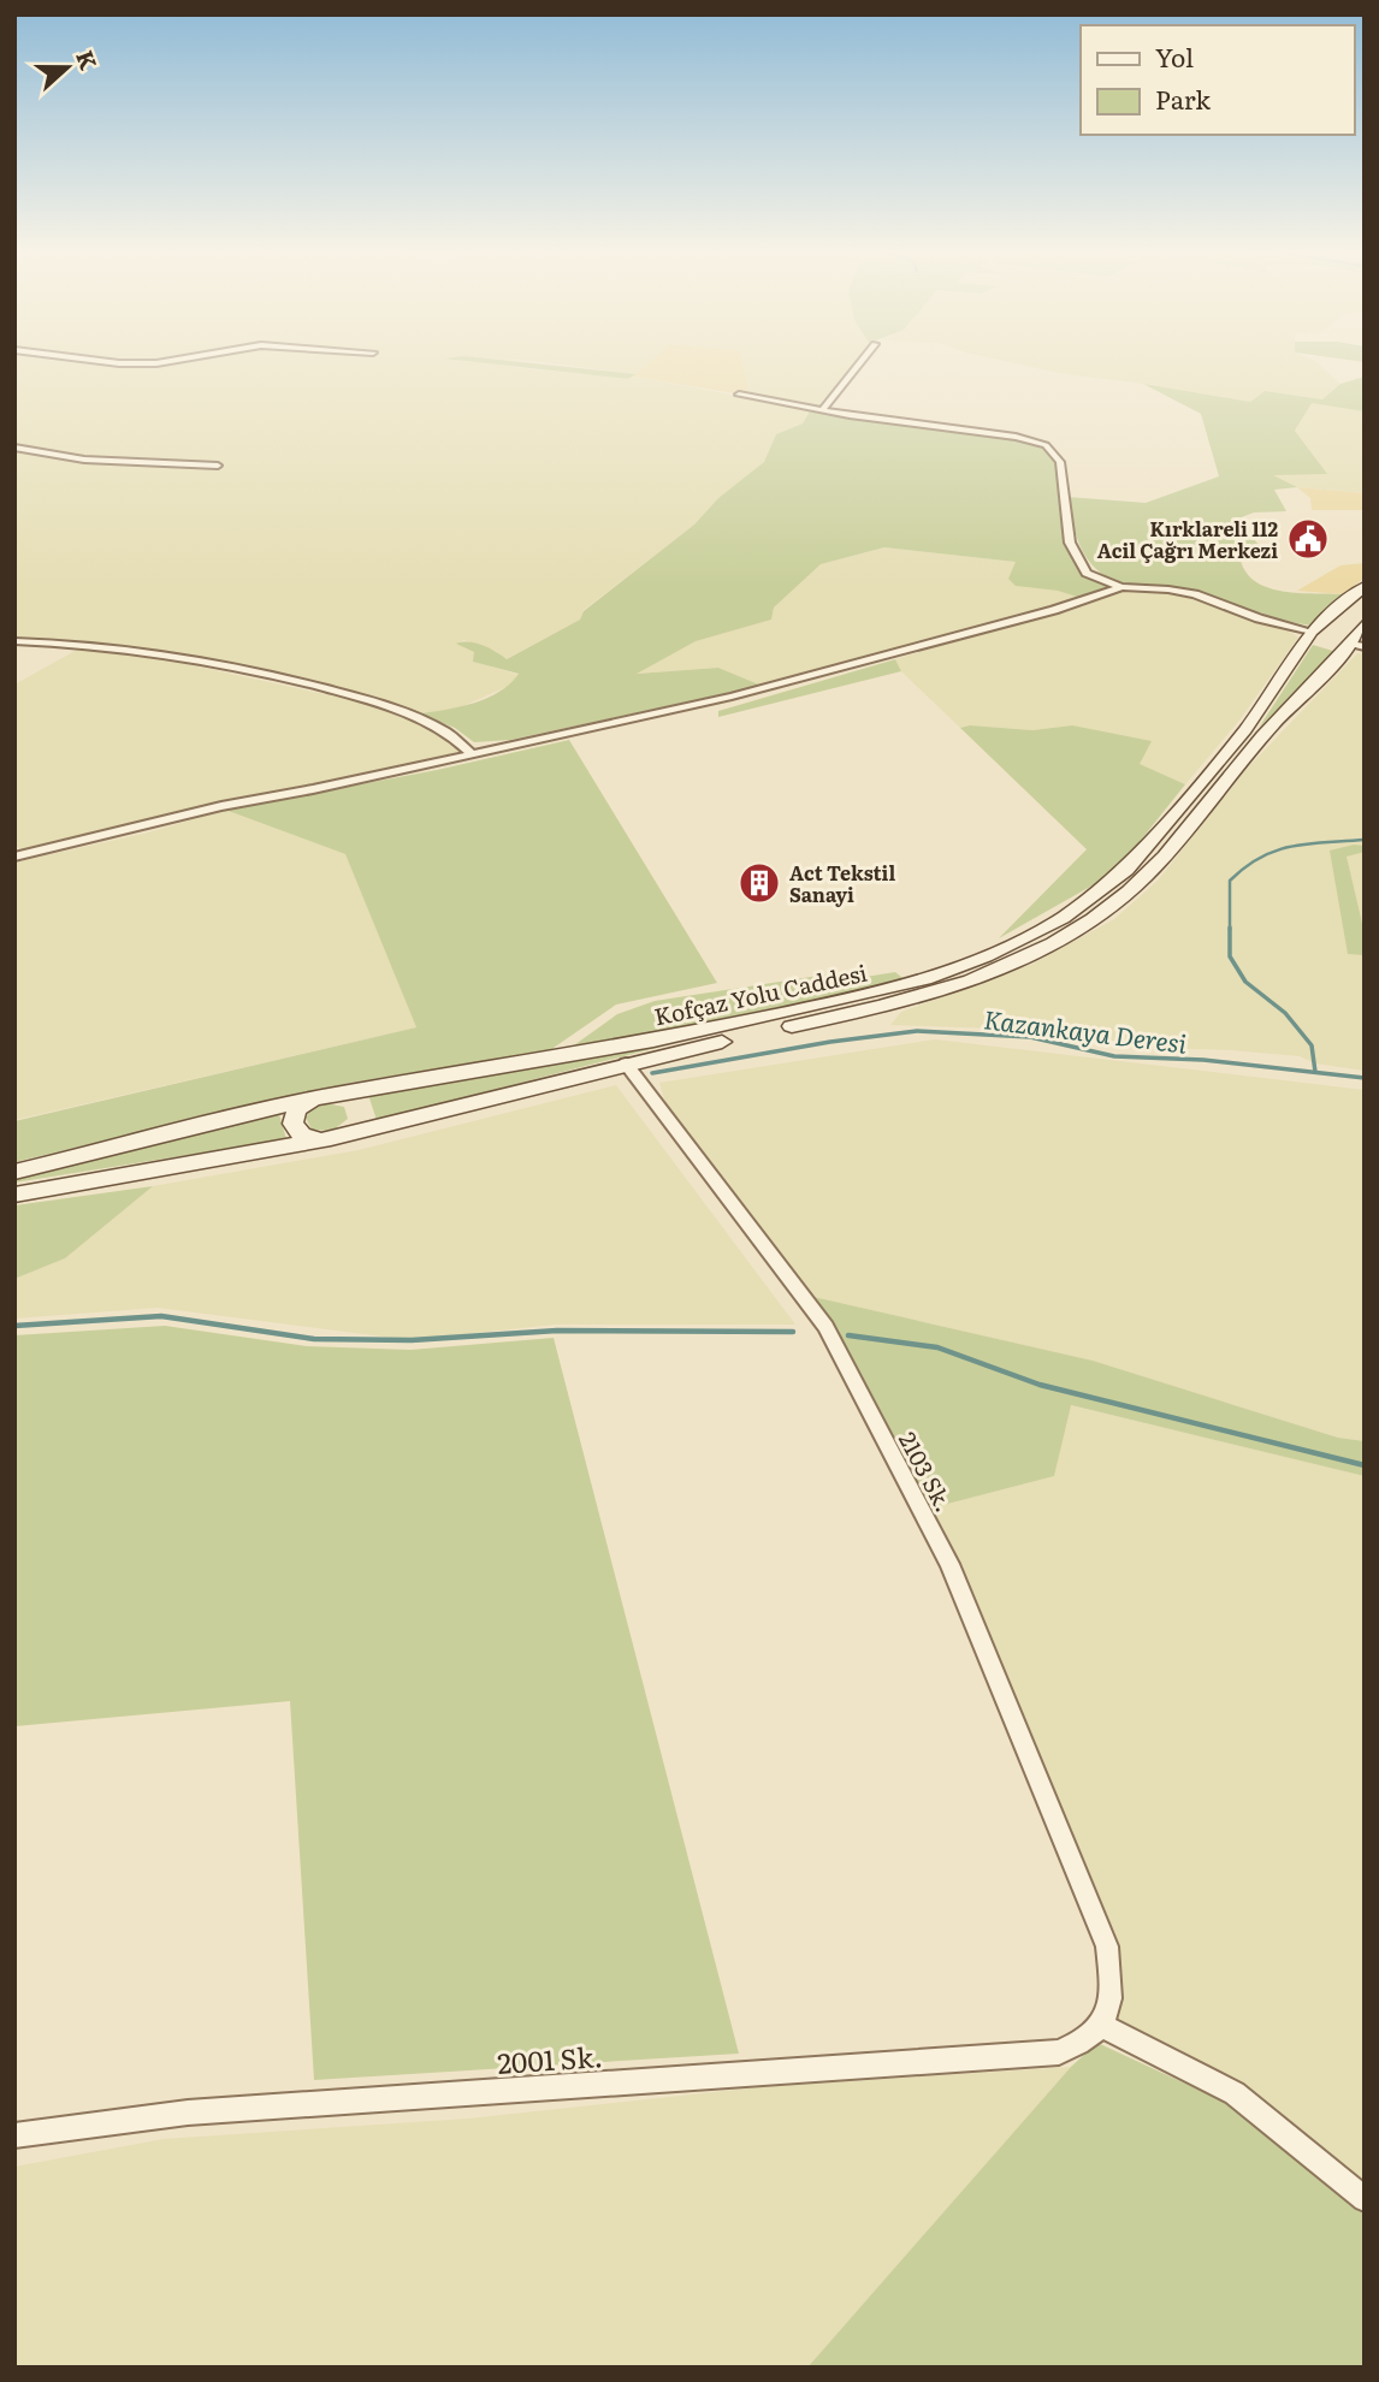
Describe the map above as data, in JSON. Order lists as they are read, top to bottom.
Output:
{
  "streets": {
    "main road": ["Kofçaz Yolu Caddesi"],
    "street": ["2103 Sk.", "2001 Sk."]
  },
  "crossings": [
    ["Kofçaz Yolu Caddesi", "2103 Sk."],
    ["2103 Sk.", "2001 Sk."]
  ],
  "water": ["Kazankaya Deresi"],
  "places": {
    "public building": ["Kırklareli 112 Acil Çağrı Merkezi"],
    "building": ["Act Tekstil Sanayi"]
  },
  "legend": ["Yol", "Park"],
  "north": "right"
}
